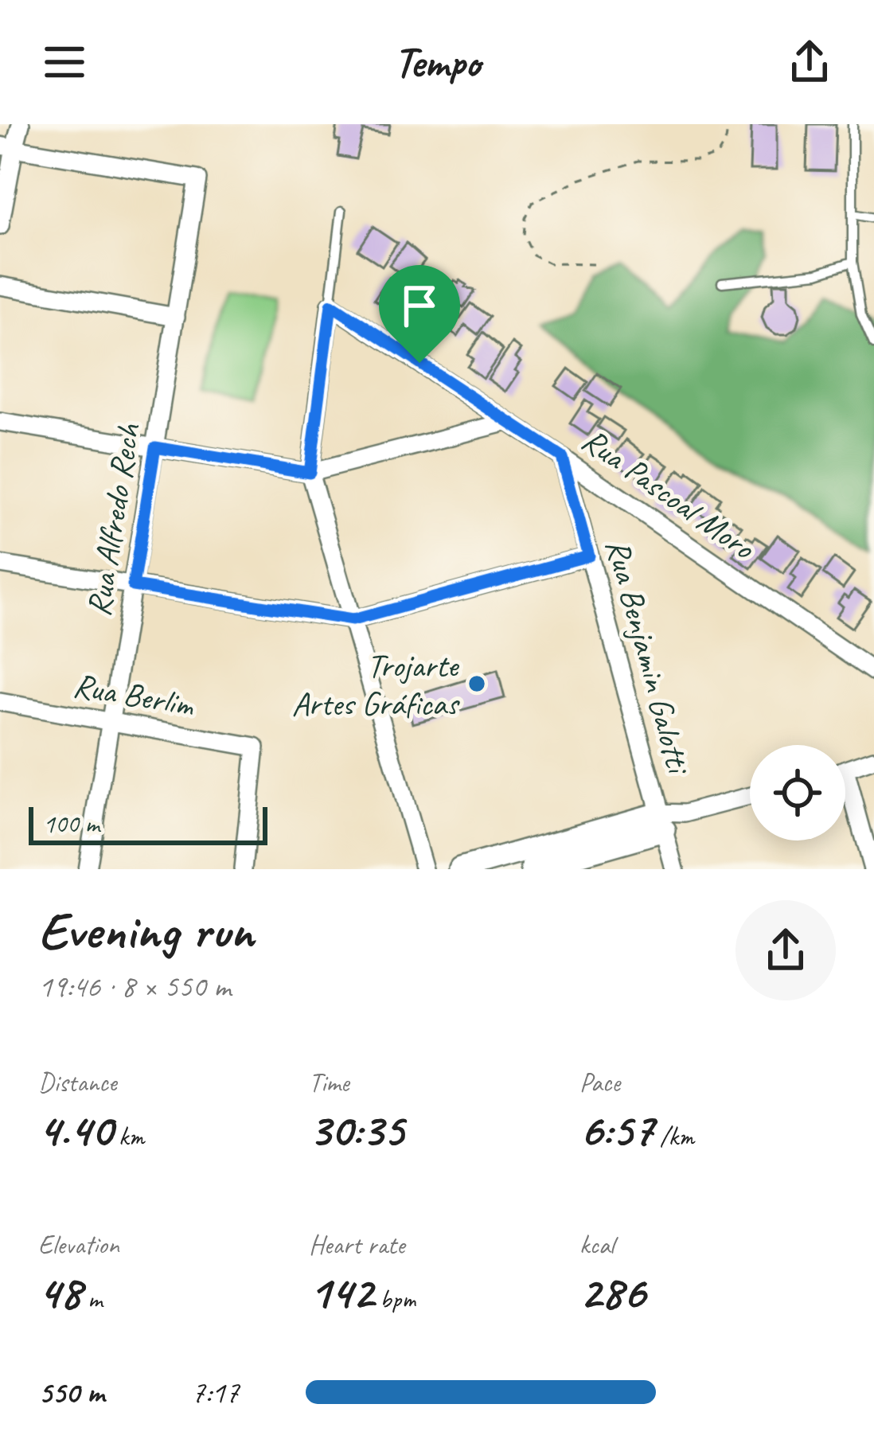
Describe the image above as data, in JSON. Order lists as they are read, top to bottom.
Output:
{
  "streets": {
    "street": [
      "Rua Pascoal Moro",
      "Rua Alfredo Rech",
      "Rua Benjamin Galotti",
      "Rua Berlim"
    ]
  },
  "crossings": [
    ["Rua Pascoal Moro", "Rua Benjamin Galotti"],
    ["Rua Alfredo Rech", "Rua Berlim"]
  ],
  "places": ["Trojarte Artes Gráficas"],
  "scale_bar": "100 m",
  "page": {
    "header": "Tempo",
    "scale": "100 m",
    "heading": ["Evening run", "19:46 · 8 × 550 m"],
    "stats": [
      ["Distance", "4.40 km"],
      ["Time", "30:35"],
      ["Pace", "6:57 /km"],
      ["Elevation", "48 m"],
      ["Heart rate", "142 bpm"],
      ["kcal", "286"]
    ],
    "list": [
      {
        "name": "550 m",
        "note": "7:17"
      }
    ]
  }
}
